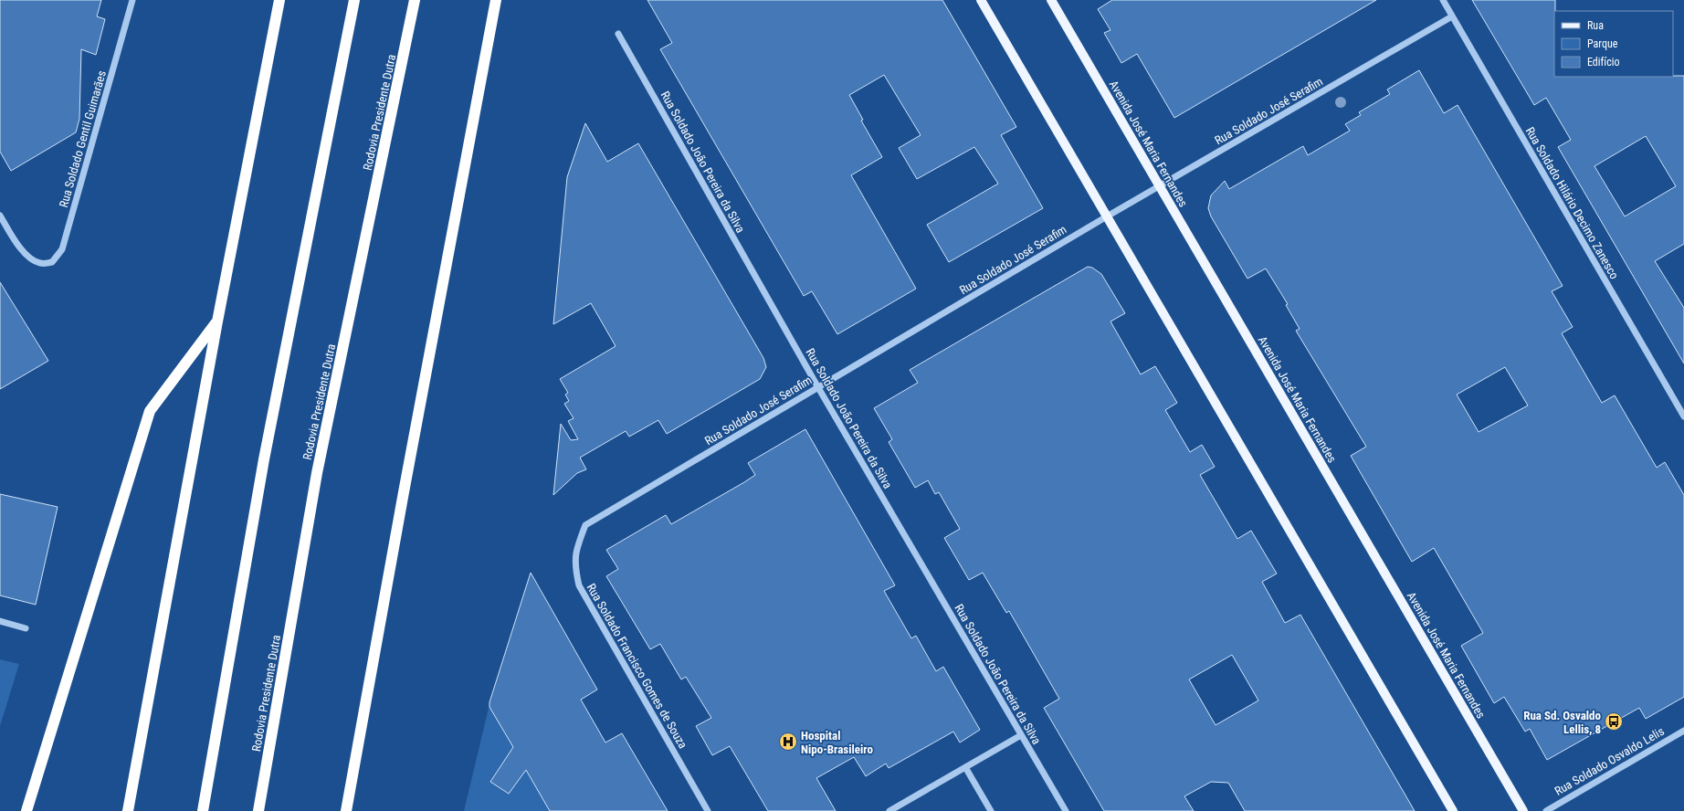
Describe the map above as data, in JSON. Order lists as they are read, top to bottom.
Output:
{
  "streets": {
    "highway": ["Rodovia Presidente Dutra"],
    "main road": ["Avenida José Maria Fernandes"],
    "street": [
      "Rua Soldado José Serafim",
      "Rua Soldado Gentil Guimarães",
      "Rua Soldado João Pereira da Silva",
      "Rua Soldado Hilário Decimo Zanesco",
      "Rua Soldado Francisco Gomes de Souza",
      "Rua Soldado Osvaldo Lelis"
    ]
  },
  "crossings": [
    ["Rua Soldado José Serafim", "Avenida José Maria Fernandes"],
    ["Rua Soldado José Serafim", "Rua Soldado João Pereira da Silva"],
    ["Rua Soldado José Serafim", "Rua Soldado Hilário Decimo Zanesco"],
    ["Rua Soldado José Serafim", "Rua Soldado Francisco Gomes de Souza"]
  ],
  "places": {
    "bus stop": ["Rua Sd. Osvaldo Lellis, 8"],
    "hospital": ["Hospital Nipo-Brasileiro"]
  },
  "legend": ["Rua", "Parque", "Edifício"]
}
